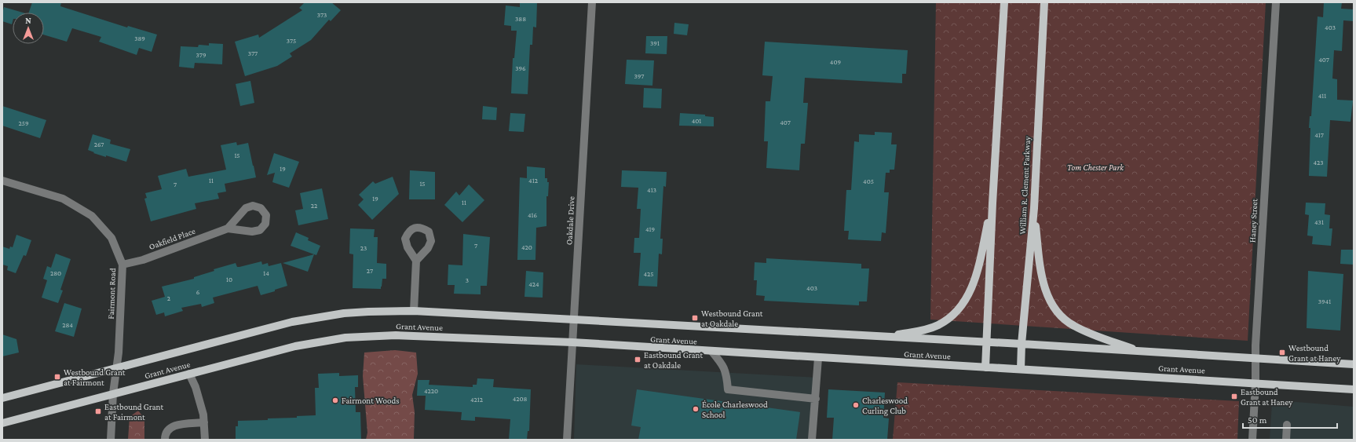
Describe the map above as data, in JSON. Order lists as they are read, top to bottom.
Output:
{
  "streets": {
    "main road": ["William R. Clement Parkway", "Grant Avenue"],
    "street": [
      "Oakdale Drive",
      "Haney Street",
      "Oakfield Place",
      "Fairmont Road"
    ]
  },
  "crossings": [
    ["William R. Clement Parkway", "Grant Avenue"],
    ["Oakdale Drive", "Grant Avenue"],
    ["Haney Street", "Grant Avenue"],
    ["Oakfield Place", "Fairmont Road"],
    ["Fairmont Road", "Grant Avenue"]
  ],
  "parks": ["Tom Chester Park"],
  "places": {
    "transit": [
      "Westbound Grant at Oakdale",
      "Westbound Grant at Haney",
      "Eastbound Grant at Oakdale",
      "Westbound Grant at Fairmont",
      "Eastbound Grant at Haney",
      "Eastbound Grant at Fairmont"
    ],
    "other": ["Fairmont Woods", "Charleswood Curling Club", "École Charleswood School"]
  },
  "house_numbers": [
    "373",
    "388",
    "403",
    "389",
    "375",
    "391",
    "377",
    "379",
    "407",
    "409",
    "396",
    "397",
    "411",
    "401",
    "407",
    "259",
    "417",
    "267",
    "15",
    "423",
    "19",
    "11",
    "412",
    "405",
    "15",
    "7",
    "413",
    "19",
    "11",
    "22",
    "416",
    "431",
    "419",
    "7",
    "420",
    "23",
    "27",
    "280",
    "14",
    "425",
    "10",
    "3",
    "424",
    "403",
    "6",
    "2",
    "3941",
    "284",
    "4220",
    "4208",
    "4212"
  ],
  "scale_bar": "50 m",
  "north": "top"
}
